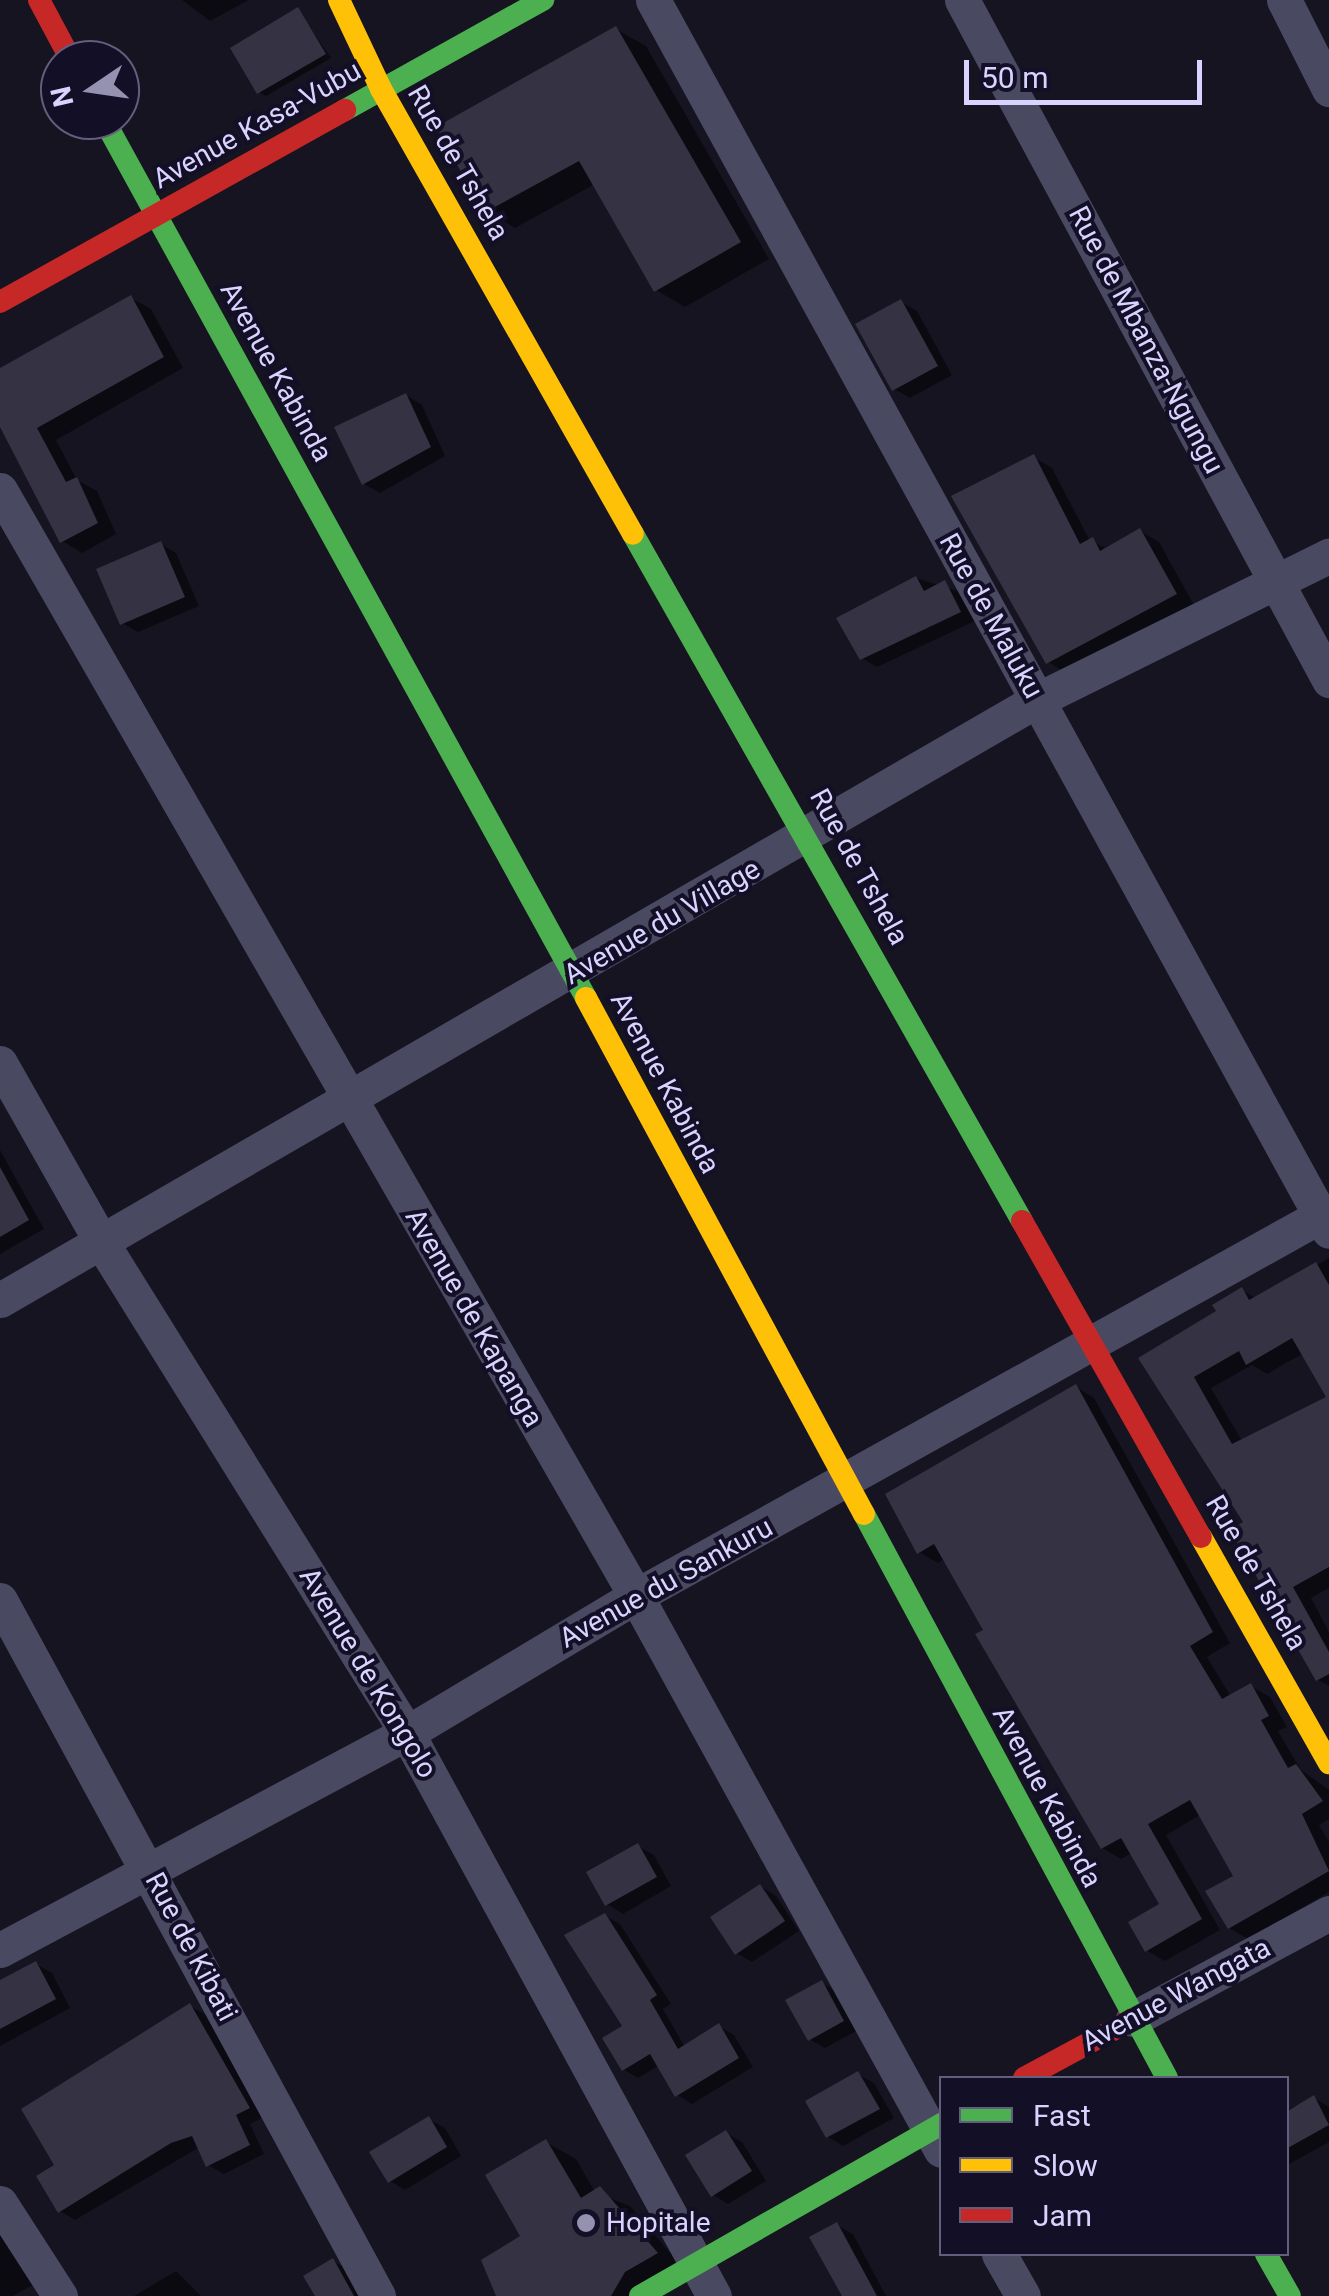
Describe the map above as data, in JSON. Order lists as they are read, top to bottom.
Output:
{
  "streets": {
    "street": [
      "Avenue Kasa-Vubu",
      "Rue de Tshela",
      "Rue de Mbanza-Ngungu",
      "Avenue Kabinda",
      "Rue de Maluku",
      "Avenue du Village",
      "Avenue de Kapanga",
      "Avenue du Sankuru",
      "Avenue de Kongolo",
      "Rue de Kibati",
      "Avenue Wangata"
    ]
  },
  "crossings": [
    ["Avenue Kasa-Vubu", "Rue de Tshela"],
    ["Avenue Kasa-Vubu", "Avenue Kabinda"],
    ["Rue de Tshela", "Avenue du Village"],
    ["Rue de Tshela", "Avenue du Sankuru"],
    ["Rue de Mbanza-Ngungu", "Avenue du Village"],
    ["Avenue Kabinda", "Avenue du Village"],
    ["Avenue Kabinda", "Avenue du Sankuru"],
    ["Avenue Kabinda", "Avenue Wangata"],
    ["Rue de Maluku", "Avenue du Village"],
    ["Rue de Maluku", "Avenue du Sankuru"],
    ["Avenue du Village", "Avenue de Kapanga"],
    ["Avenue du Village", "Avenue de Kongolo"],
    ["Avenue de Kapanga", "Avenue du Sankuru"],
    ["Avenue du Sankuru", "Avenue de Kongolo"],
    ["Avenue du Sankuru", "Rue de Kibati"]
  ],
  "places": ["Hopitale"],
  "legend": ["Fast", "Slow", "Jam"],
  "scale_bar": "50 m",
  "north": "left"
}
